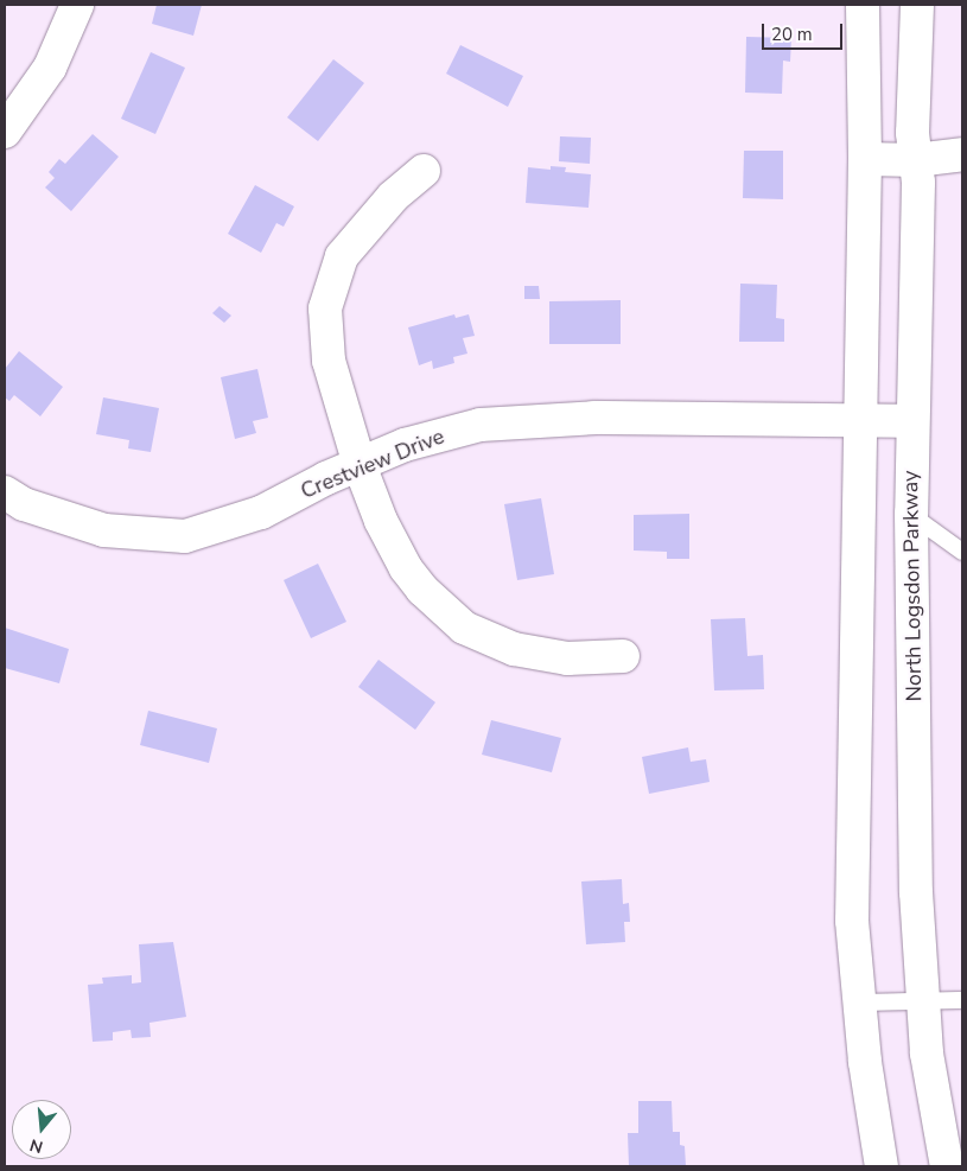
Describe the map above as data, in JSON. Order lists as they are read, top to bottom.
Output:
{
  "streets": {
    "main road": ["Crestview Drive", "North Logsdon Parkway"]
  },
  "crossings": [
    ["Crestview Drive", "North Logsdon Parkway"]
  ],
  "scale_bar": "20 m",
  "north": "bottom"
}
